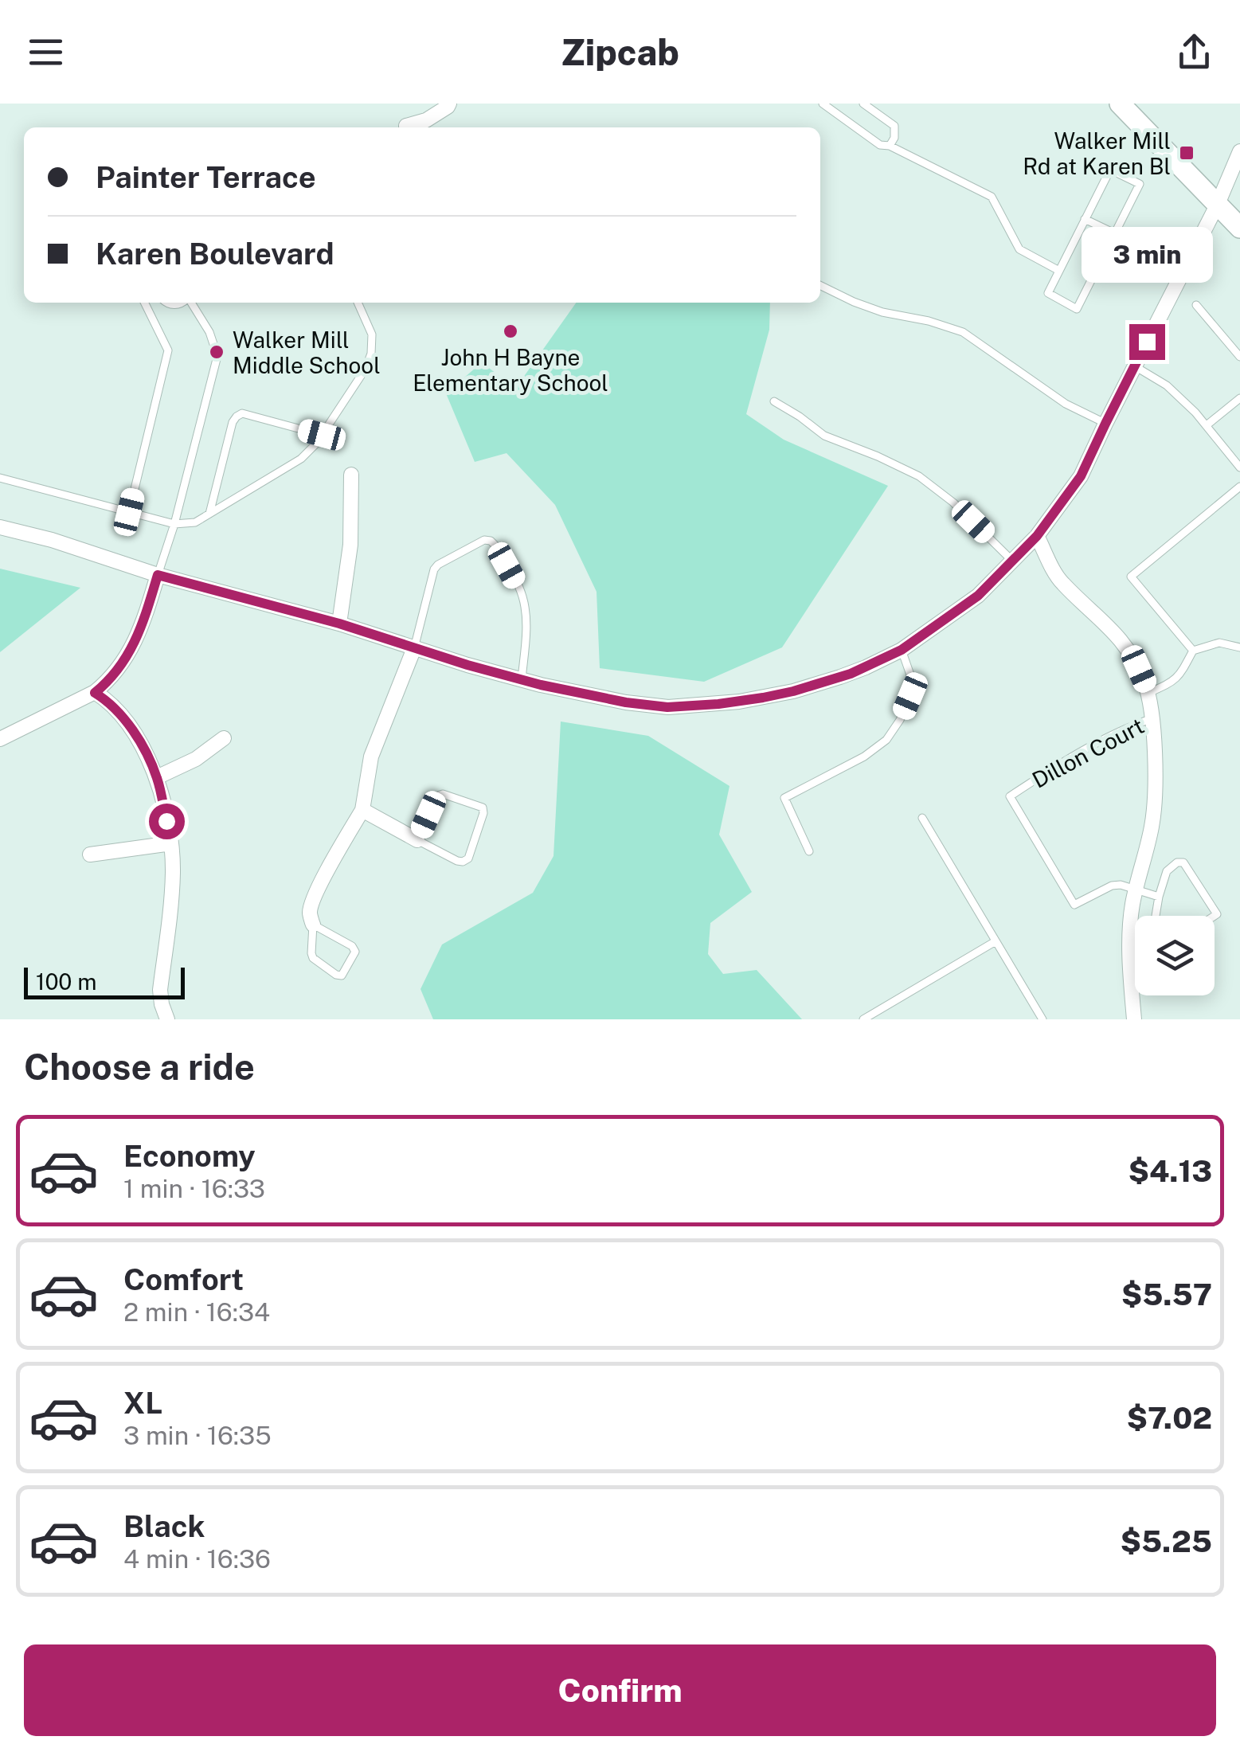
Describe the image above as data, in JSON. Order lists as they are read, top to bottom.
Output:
{
  "streets": {
    "lane": ["Dillon Court"]
  },
  "places": {
    "transit": ["Walker Mill Rd at Karen Bl"],
    "other": ["John H Bayne Elementary School", "Walker Mill Middle School"]
  },
  "scale_bar": "100 m",
  "page": {
    "header": "Zipcab",
    "banner": ["Painter Terrace", "Karen Boulevard"],
    "bubble": "3 min",
    "scale": "100 m",
    "heading": "Choose a ride",
    "list": [
      {
        "name": "Economy",
        "note": "1 min · 16:33",
        "value": "$4.13"
      },
      {
        "name": "Comfort",
        "note": "2 min · 16:34",
        "value": "$5.57"
      },
      {
        "name": "XL",
        "note": "3 min · 16:35",
        "value": "$7.02"
      },
      {
        "name": "Black",
        "note": "4 min · 16:36",
        "value": "$5.25"
      }
    ],
    "buttons": "Confirm"
  }
}
